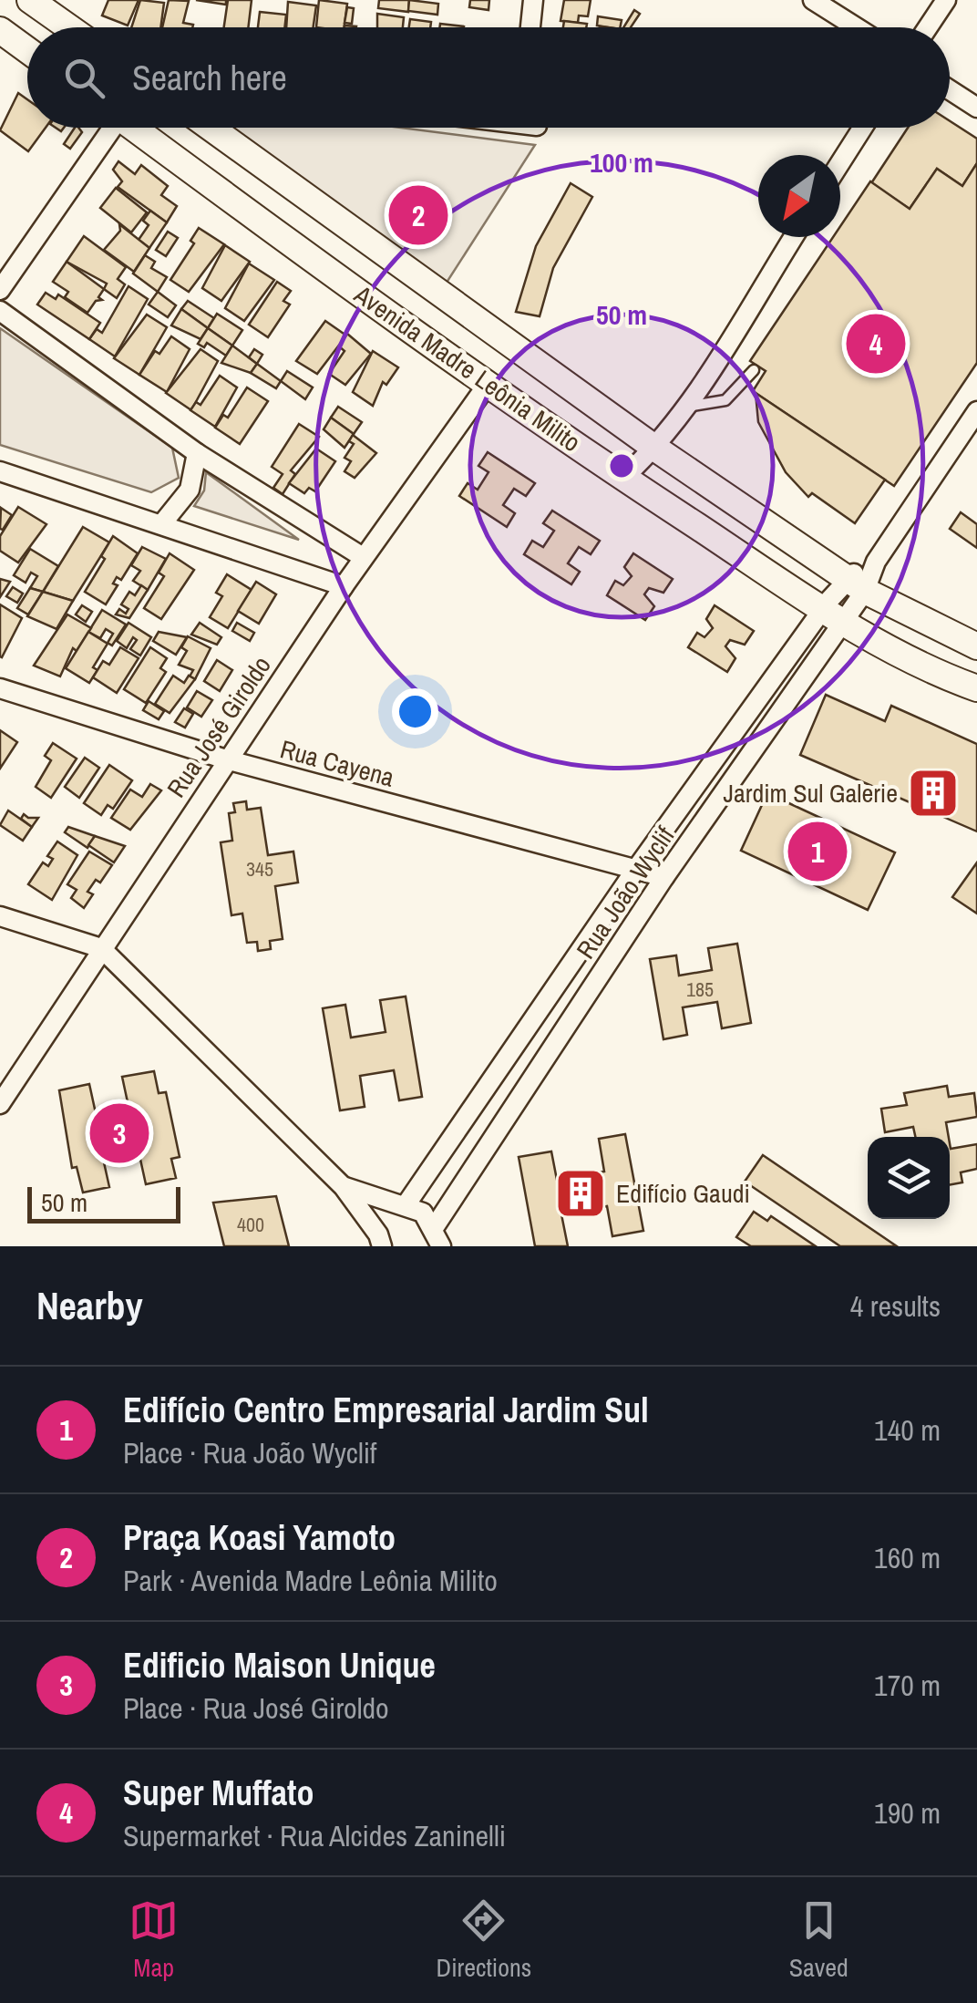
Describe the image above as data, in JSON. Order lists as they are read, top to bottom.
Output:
{
  "streets": {
    "main road": ["Avenida Madre Leônia Milito"],
    "street": ["Rua José Giroldo", "Rua Cayena", "Rua João Wyclif"]
  },
  "crossings": [
    ["Avenida Madre Leônia Milito", "Rua José Giroldo"],
    ["Avenida Madre Leônia Milito", "Rua João Wyclif"],
    ["Rua José Giroldo", "Rua Cayena"],
    ["Rua Cayena", "Rua João Wyclif"]
  ],
  "places": {
    "building": ["Jardim Sul Galerie", "Edifício Gaudi"]
  },
  "house_numbers": ["345", "185", "400"],
  "scale_bar": "50 m",
  "north": "bottom left",
  "page": {
    "search": "Search here",
    "pins": [
      "2",
      "4",
      "1",
      "3"
    ],
    "scale": "50 m",
    "heading": ["Nearby", "4 results"],
    "list": [
      {
        "mark": "1",
        "name": "Edifício Centro Empresarial Jardim Sul",
        "note": "Place · Rua João Wyclif",
        "value": "140 m"
      },
      {
        "mark": "2",
        "name": "Praça Koasi Yamoto",
        "note": "Park · Avenida Madre Leônia Milito",
        "value": "160 m"
      },
      {
        "mark": "3",
        "name": "Edificio Maison Unique",
        "note": "Place · Rua José Giroldo",
        "value": "170 m"
      },
      {
        "mark": "4",
        "name": "Super Muffato",
        "note": "Supermarket · Rua Alcides Zaninelli",
        "value": "190 m"
      }
    ],
    "nav": ["Map", "Directions", "Saved"]
  },
  "rings": ["100 m", "50 m"]
}
